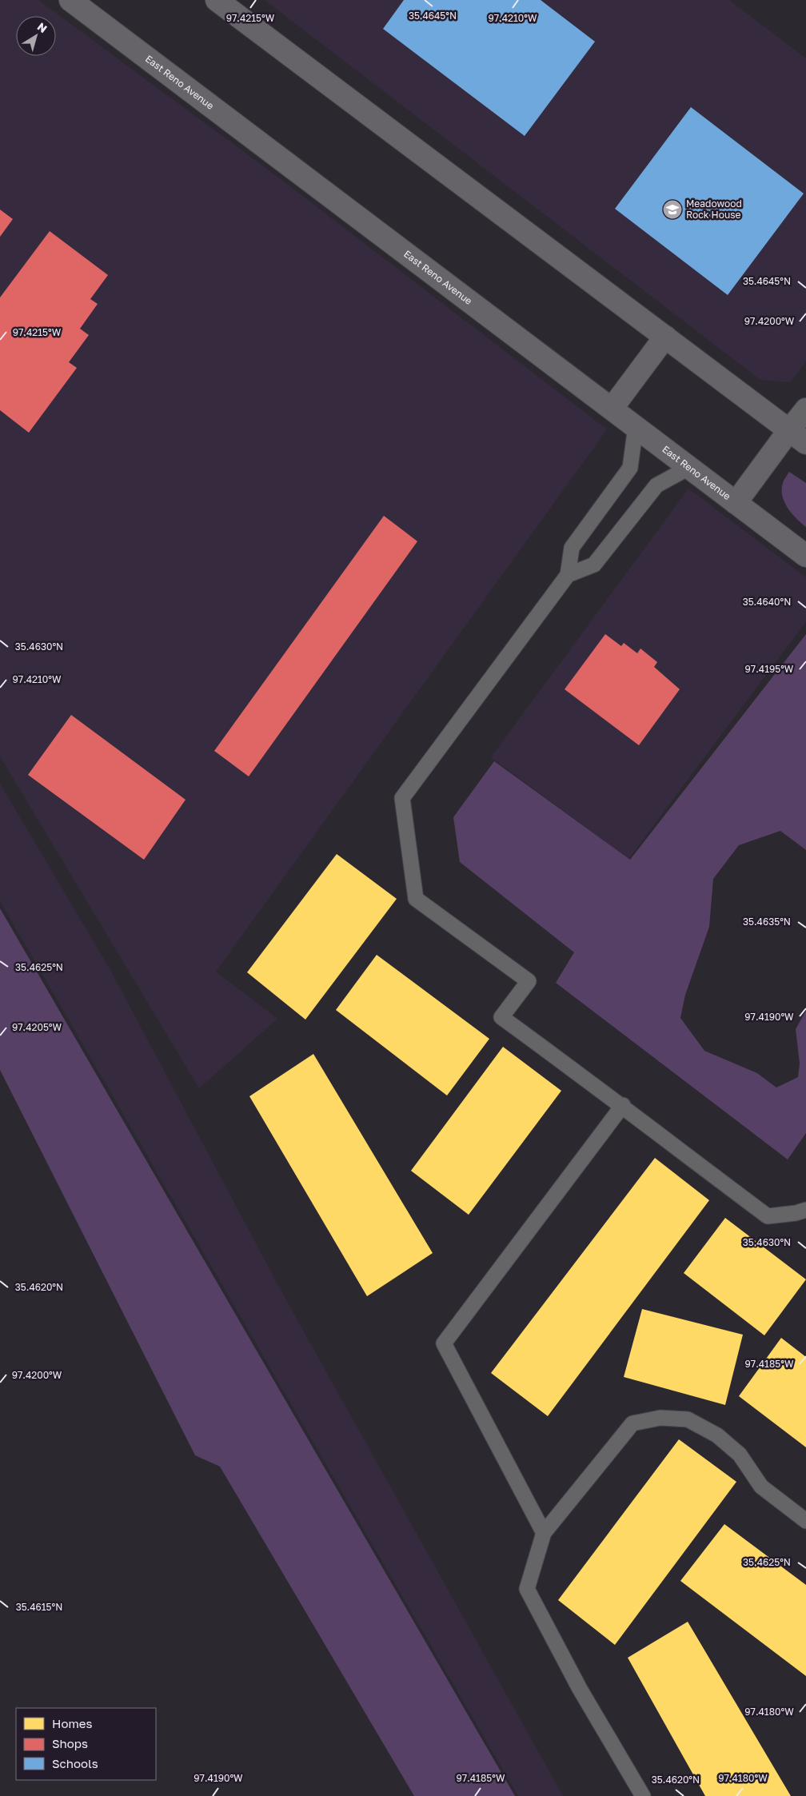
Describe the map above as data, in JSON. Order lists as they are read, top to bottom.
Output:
{
  "streets": {
    "main road": ["East Reno Avenue"]
  },
  "places": {
    "school or university": ["Meadowood Rock House"]
  },
  "legend": ["Homes", "Shops", "Schools"],
  "north": "top right",
  "coordinates": [
    "35.4645°N",
    "97.4215°W",
    "97.4210°W",
    "97.4200°W",
    "35.4640°N",
    "35.4630°N",
    "97.4195°W",
    "35.4635°N",
    "35.4625°N",
    "97.4190°W",
    "97.4205°W",
    "35.4620°N",
    "97.4185°W",
    "35.4615°N",
    "97.4180°W"
  ]
}
